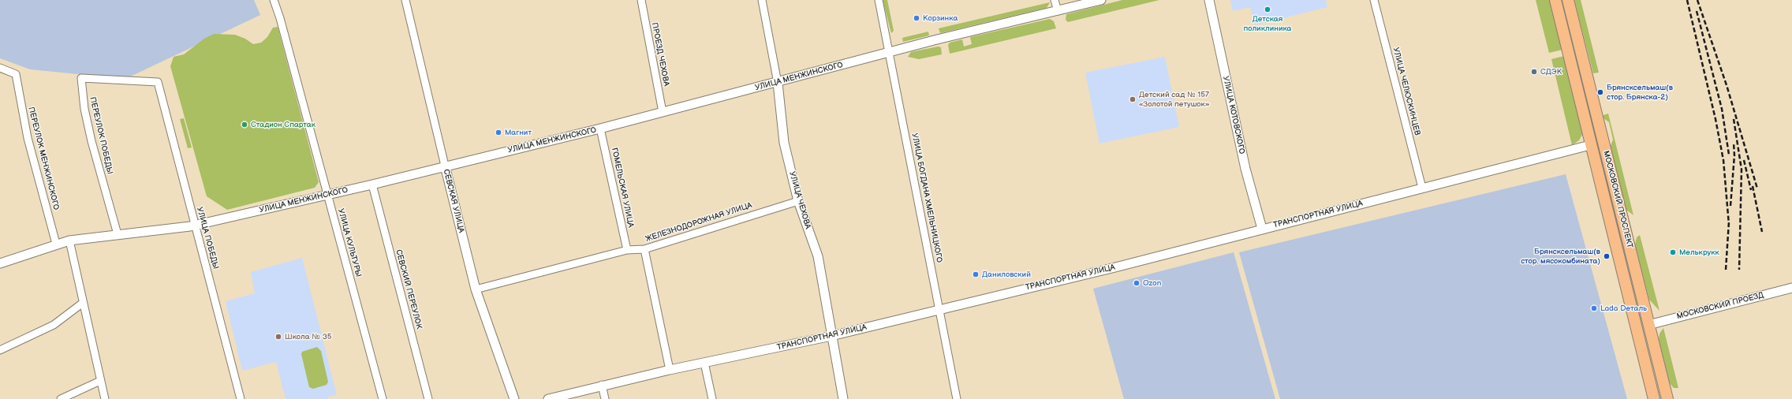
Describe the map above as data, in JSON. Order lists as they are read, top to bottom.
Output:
{
  "streets": {
    "main road": ["МОСКОВСКИЙ ПРОСПЕКТ"],
    "street": [
      "ПРОЕЗД ЧЕХОВА",
      "УЛИЦА МЕНЖИНСКОГО",
      "УЛИЦА ЧЕЛЮСКИНЦЕВ",
      "УЛИЦА КОТОВСКОГО",
      "ПЕРЕУЛОК ПОБЕДЫ",
      "ПЕРЕУЛОК МЕНЖИНСКОГО",
      "ГОМЕЛЬСКАЯ УЛИЦА",
      "УЛИЦА БОГДАНА ХМЕЛЬНИЦКОГО",
      "УЛИЦА ЧЕХОВА",
      "СЕВСКАЯ УЛИЦА",
      "ТРАНСПОРТНАЯ УЛИЦА",
      "ЖЕЛЕЗНОДОРОЖНАЯ УЛИЦА",
      "УЛИЦА ПОБЕДЫ",
      "УЛИЦА КУЛЬТУРЫ",
      "СЕВСКИЙ ПЕРЕУЛОК",
      "МОСКОВСКИЙ ПРОЕЗД"
    ]
  },
  "crossings": [
    ["ПРОЕЗД ЧЕХОВА", "УЛИЦА МЕНЖИНСКОГО"],
    ["УЛИЦА МЕНЖИНСКОГО", "ПЕРЕУЛОК ПОБЕДЫ"],
    ["УЛИЦА МЕНЖИНСКОГО", "ПЕРЕУЛОК МЕНЖИНСКОГО"],
    ["УЛИЦА МЕНЖИНСКОГО", "ГОМЕЛЬСКАЯ УЛИЦА"],
    ["УЛИЦА МЕНЖИНСКОГО", "УЛИЦА БОГДАНА ХМЕЛЬНИЦКОГО"],
    ["УЛИЦА МЕНЖИНСКОГО", "УЛИЦА ЧЕХОВА"],
    ["УЛИЦА МЕНЖИНСКОГО", "СЕВСКАЯ УЛИЦА"],
    ["УЛИЦА МЕНЖИНСКОГО", "УЛИЦА ПОБЕДЫ"],
    ["УЛИЦА МЕНЖИНСКОГО", "УЛИЦА КУЛЬТУРЫ"],
    ["УЛИЦА МЕНЖИНСКОГО", "СЕВСКИЙ ПЕРЕУЛОК"],
    ["УЛИЦА ЧЕЛЮСКИНЦЕВ", "ТРАНСПОРТНАЯ УЛИЦА"],
    ["УЛИЦА КОТОВСКОГО", "ТРАНСПОРТНАЯ УЛИЦА"],
    ["ПЕРЕУЛОК ПОБЕДЫ", "УЛИЦА ПОБЕДЫ"],
    ["ГОМЕЛЬСКАЯ УЛИЦА", "ЖЕЛЕЗНОДОРОЖНАЯ УЛИЦА"],
    ["УЛИЦА БОГДАНА ХМЕЛЬНИЦКОГО", "ТРАНСПОРТНАЯ УЛИЦА"],
    ["МОСКОВСКИЙ ПРОСПЕКТ", "ТРАНСПОРТНАЯ УЛИЦА"],
    ["МОСКОВСКИЙ ПРОСПЕКТ", "МОСКОВСКИЙ ПРОЕЗД"],
    ["УЛИЦА ЧЕХОВА", "ТРАНСПОРТНАЯ УЛИЦА"],
    ["УЛИЦА ЧЕХОВА", "ЖЕЛЕЗНОДОРОЖНАЯ УЛИЦА"],
    ["СЕВСКАЯ УЛИЦА", "ЖЕЛЕЗНОДОРОЖНАЯ УЛИЦА"]
  ],
  "places": [
    "Детская поликлиника",
    "Корзинка",
    "СДЭК",
    "Брянсксельмаш(в стор. Брянска-2)",
    "Детский сад № 157 «Золотой петушок»",
    "Стадион Спартак",
    "Магнит",
    "Мелькрукк",
    "Брянсксельмаш(в стор. мясокомбината)",
    "Даниловский",
    "Ozon",
    "Lada Dеталь",
    "Школа № 35"
  ]
}
